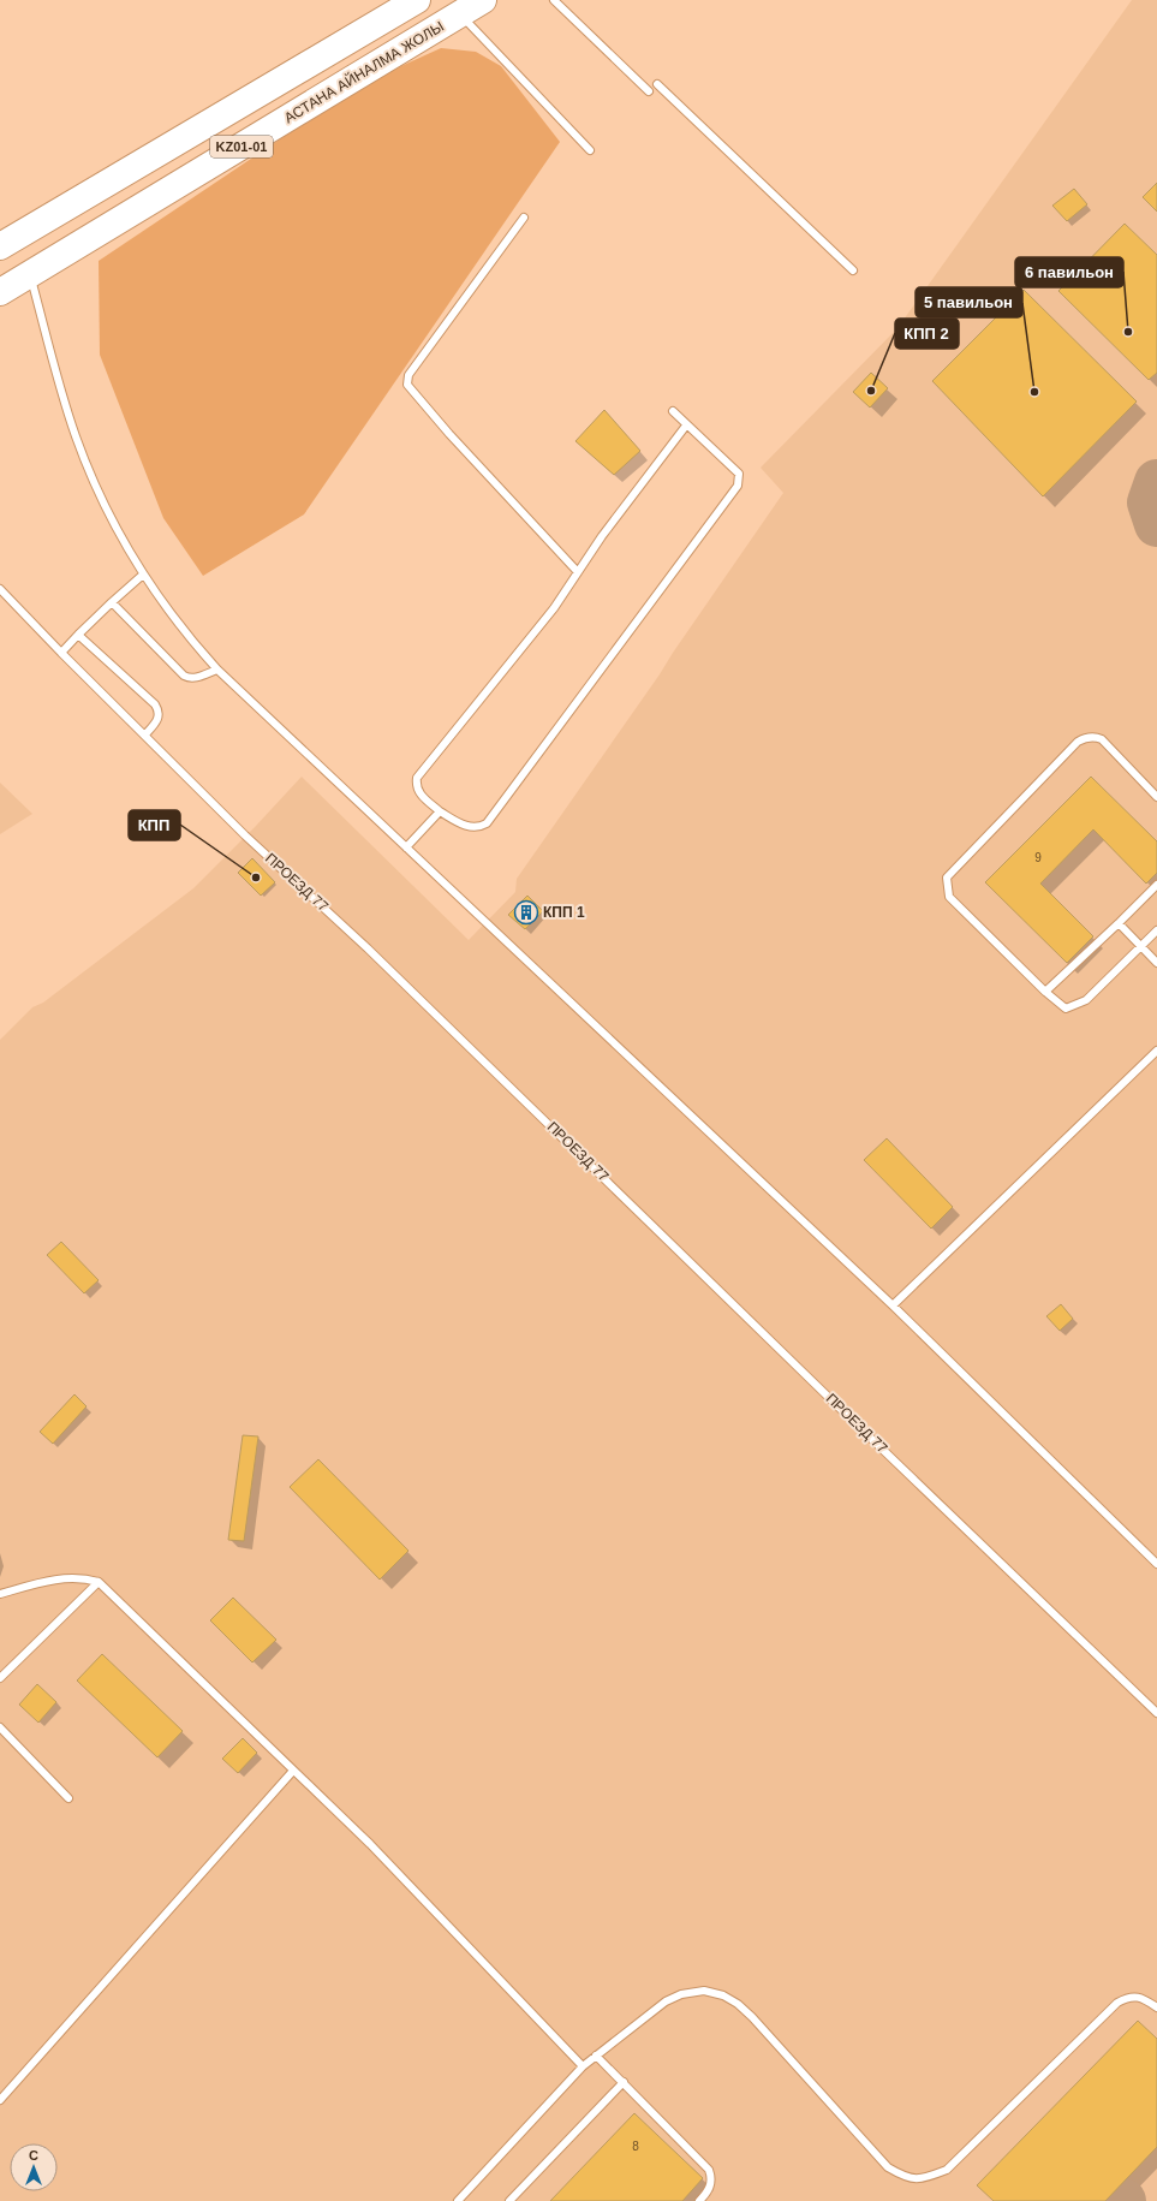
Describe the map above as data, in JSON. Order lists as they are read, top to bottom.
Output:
{
  "streets": {
    "highway": ["АСТАНА АЙНАЛМА ЖОЛЫ", "KZ01-01"],
    "lane": ["ПРОЕЗД 77"]
  },
  "places": {
    "other": [
      "6 павильон",
      "КПП 2",
      "5 павильон",
      "КПП"
    ],
    "building": ["КПП 1"]
  },
  "house_numbers": ["9", "8"],
  "north": "top"
}
